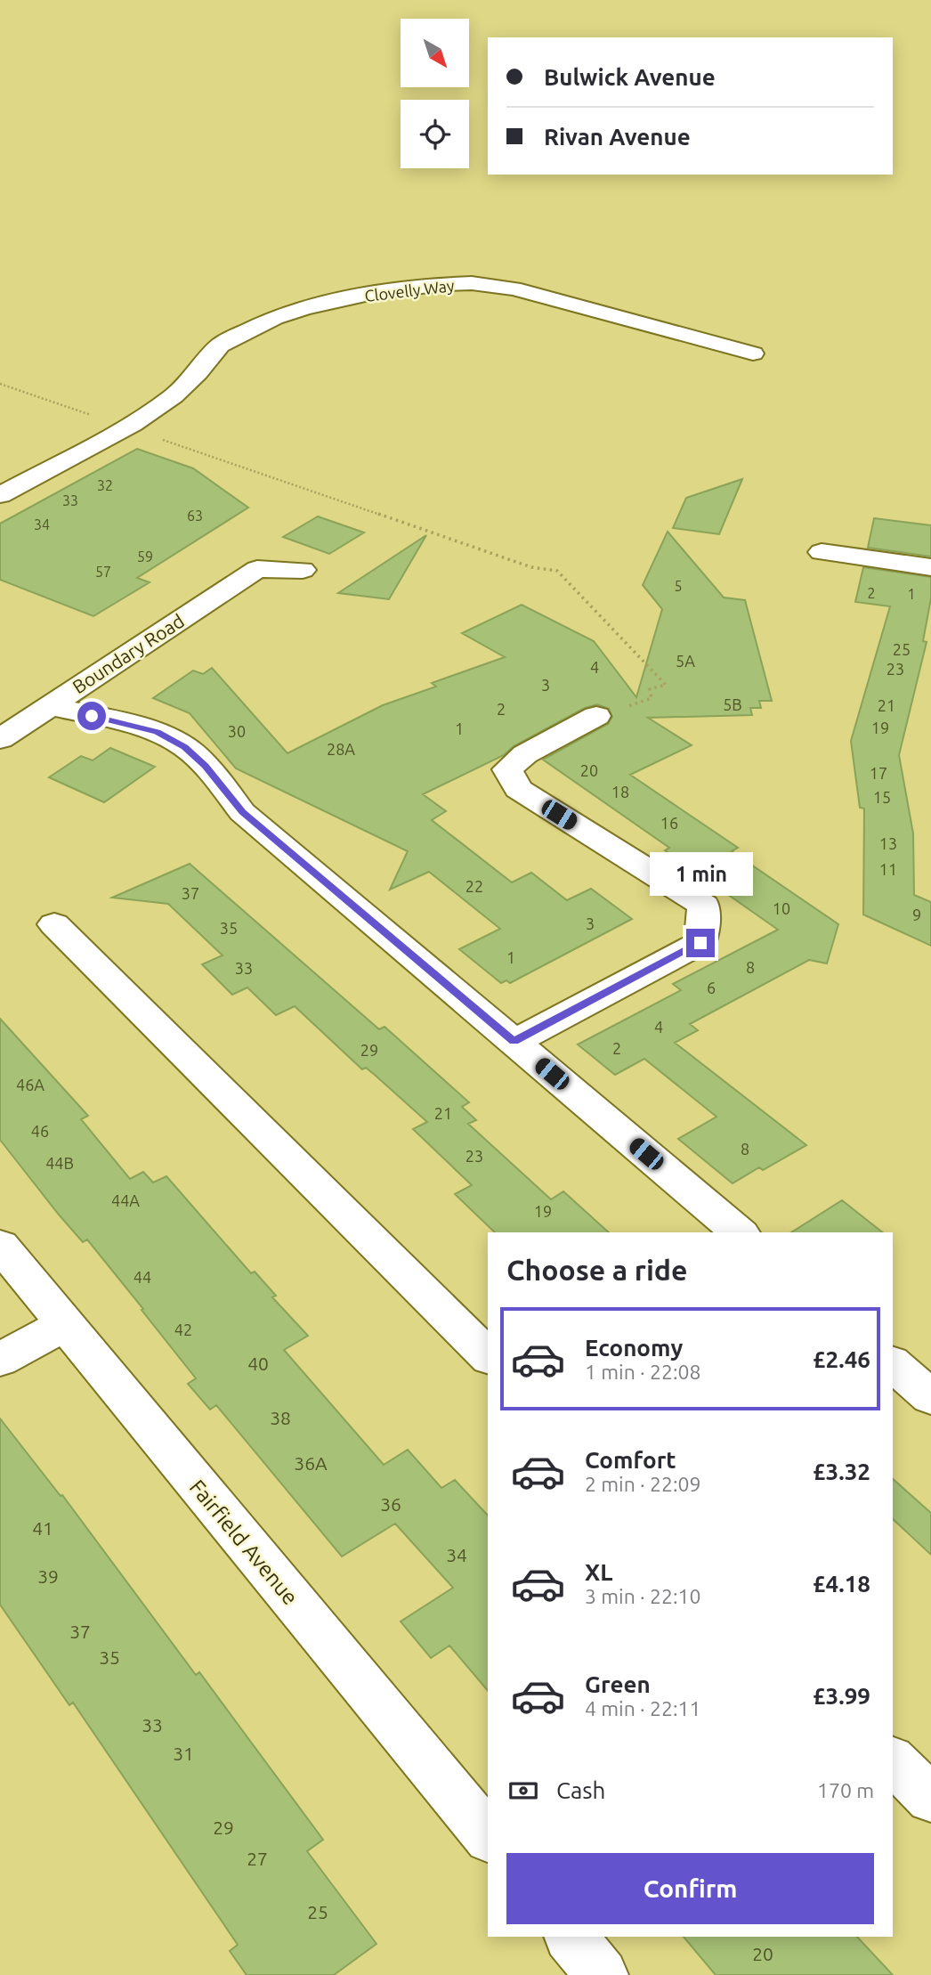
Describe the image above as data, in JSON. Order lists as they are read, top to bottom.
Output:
{
  "streets": {
    "street": ["Clovelly Way", "Boundary Road", "Fairfield Avenue"]
  },
  "house_numbers": [
    "32",
    "33",
    "63",
    "34",
    "59",
    "57",
    "5",
    "2",
    "1",
    "25",
    "5A",
    "4",
    "23",
    "3",
    "5B",
    "21",
    "2",
    "19",
    "1",
    "30",
    "28A",
    "20",
    "17",
    "18",
    "15",
    "16",
    "13",
    "11",
    "22",
    "37",
    "10",
    "9",
    "3",
    "35",
    "1",
    "8",
    "33",
    "6",
    "4",
    "2",
    "29",
    "46A",
    "21",
    "46",
    "8",
    "23",
    "44B",
    "44A",
    "19",
    "44",
    "42",
    "40",
    "38",
    "36A",
    "36",
    "41",
    "34",
    "39",
    "37",
    "35",
    "33",
    "31",
    "29",
    "27",
    "25",
    "20"
  ],
  "north": "bottom right",
  "page": {
    "banner": ["Bulwick Avenue", "Rivan Avenue"],
    "bubble": "1 min",
    "heading": "Choose a ride",
    "list": [
      {
        "name": "Economy",
        "note": "1 min · 22:08",
        "value": "£2.46"
      },
      {
        "name": "Comfort",
        "note": "2 min · 22:09",
        "value": "£3.32"
      },
      {
        "name": "XL",
        "note": "3 min · 22:10",
        "value": "£4.18"
      },
      {
        "name": "Green",
        "note": "4 min · 22:11",
        "value": "£3.99"
      }
    ],
    "pay": ["Cash", "170 m"],
    "buttons": "Confirm"
  }
}
